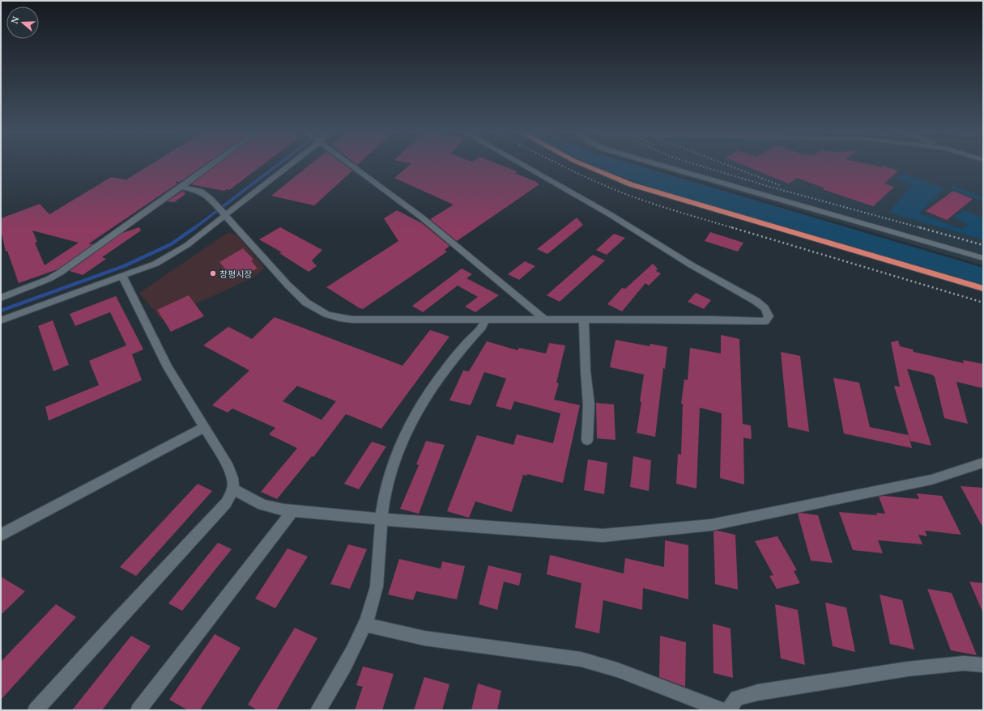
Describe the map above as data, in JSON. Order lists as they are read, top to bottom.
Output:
{
  "places": ["창평시장"],
  "north": "left"
}
